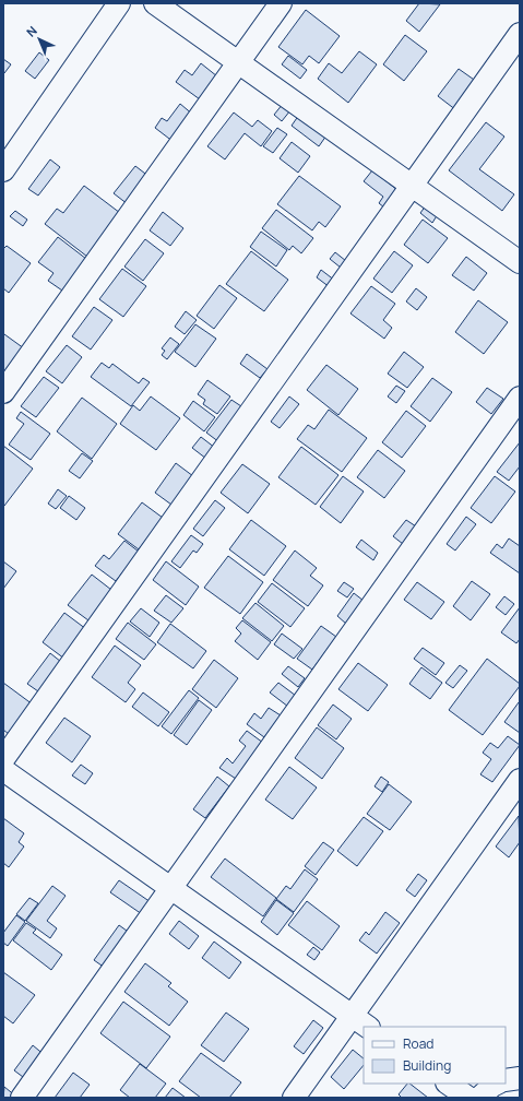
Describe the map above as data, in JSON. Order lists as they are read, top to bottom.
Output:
{
  "legend": ["Road", "Building"],
  "north": "top left"
}
